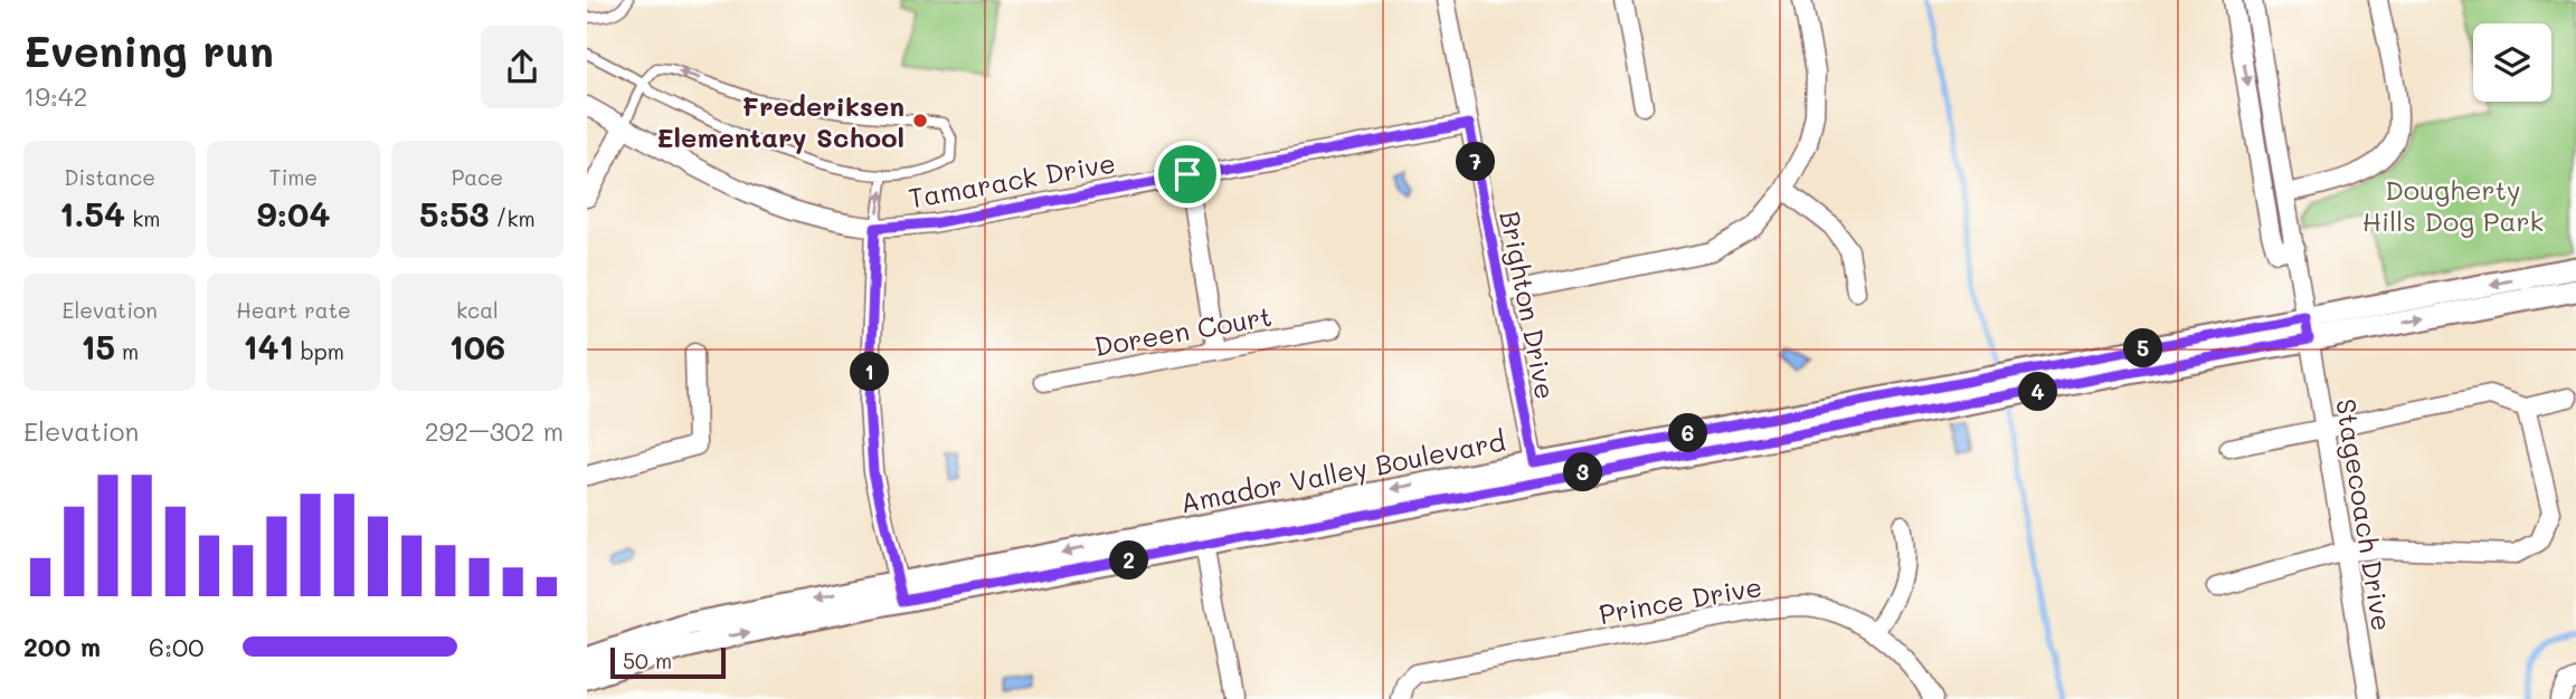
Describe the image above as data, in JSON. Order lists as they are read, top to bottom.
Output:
{
  "streets": {
    "street": [
      "Tamarack Drive",
      "Brighton Drive",
      "Doreen Court",
      "Amador Valley Boulevard",
      "Stagecoach Drive",
      "Prince Drive"
    ]
  },
  "crossings": [
    ["Tamarack Drive", "Brighton Drive"],
    ["Brighton Drive", "Amador Valley Boulevard"],
    ["Amador Valley Boulevard", "Stagecoach Drive"]
  ],
  "parks": ["Dougherty Hills Dog Park"],
  "places": ["Frederiksen Elementary School"],
  "scale_bar": "50 m",
  "page": {
    "heading": ["Evening run", "19:42"],
    "stats": [
      ["Distance", "1.54 km"],
      ["Time", "9:04"],
      ["Pace", "5:53 /km"],
      ["Elevation", "15 m"],
      ["Heart rate", "141 bpm"],
      ["kcal", "106"]
    ],
    "pins": [
      "7",
      "5",
      "1",
      "4",
      "6",
      "3",
      "2"
    ],
    "chart": ["Elevation", "292–302 m"],
    "list": [
      {
        "name": "200 m",
        "note": "6:00"
      }
    ],
    "scale": "50 m"
  }
}
